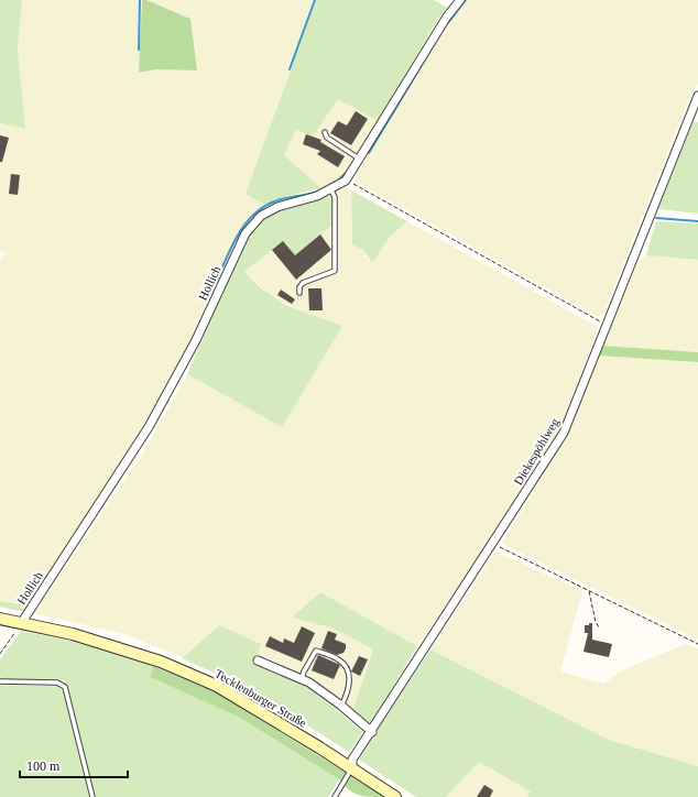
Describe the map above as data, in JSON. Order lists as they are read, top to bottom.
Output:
{
  "streets": {
    "main road": ["Tecklenburger Straße"],
    "street": ["Hollich", "Diekespöhlweg"]
  },
  "crossings": [
    ["Hollich", "Tecklenburger Straße"],
    ["Diekespöhlweg", "Tecklenburger Straße"]
  ],
  "scale_bar": "100 m"
}
